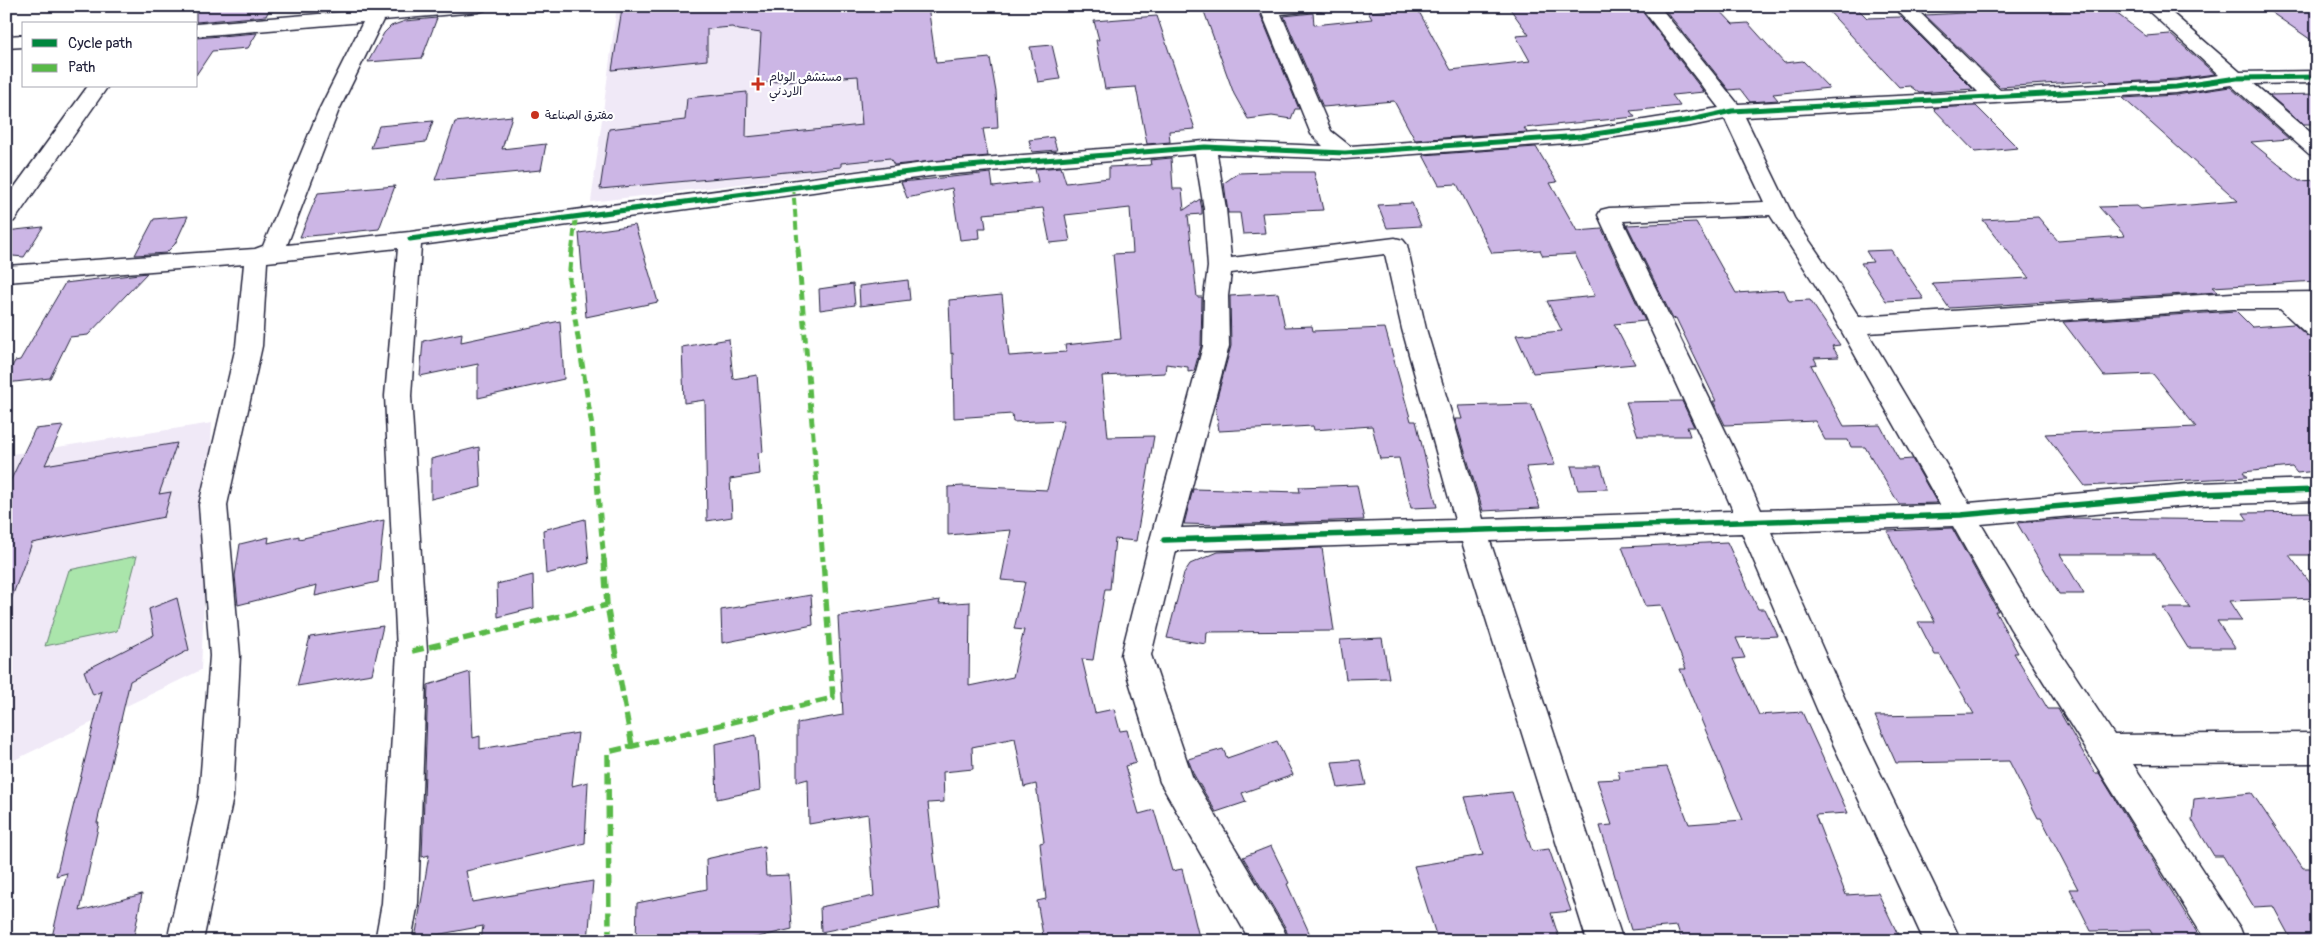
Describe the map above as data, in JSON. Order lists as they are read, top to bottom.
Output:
{
  "places": {
    "health": ["مستشفى الوئام الاردني"],
    "other": ["مفترق الصناعة"]
  },
  "legend": ["Cycle path", "Path"]
}
